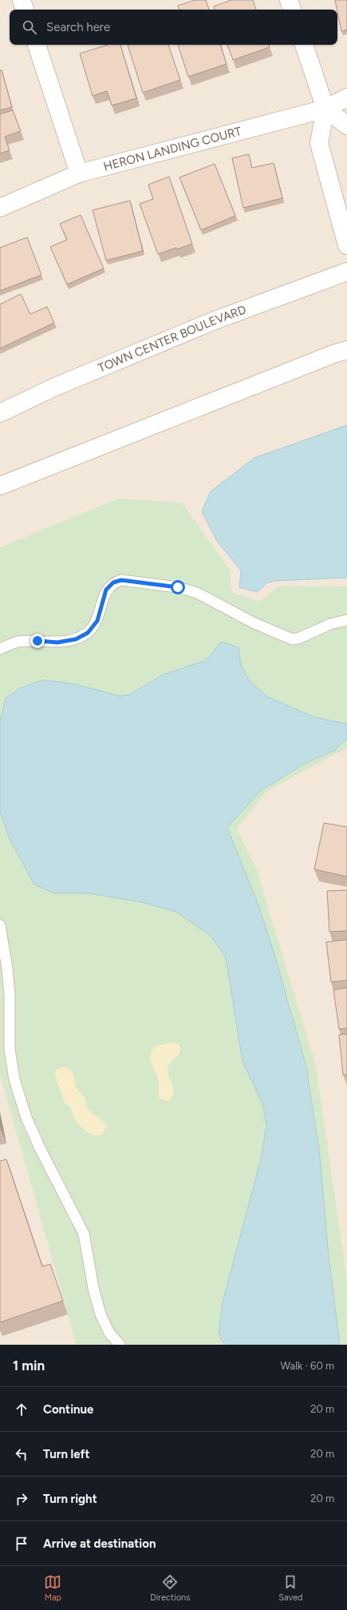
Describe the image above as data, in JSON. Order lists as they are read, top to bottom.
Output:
{
  "streets": {
    "street": ["HERON LANDING COURT", "TOWN CENTER BOULEVARD"]
  },
  "page": {
    "search": "Search here",
    "heading": ["1 min", "Walk · 60 m"],
    "list": [
      ["Continue", "20 m"],
      ["Turn left", "20 m"],
      ["Turn right", "20 m"],
      "Arrive at destination"
    ],
    "nav": ["Map", "Directions", "Saved"]
  }
}
